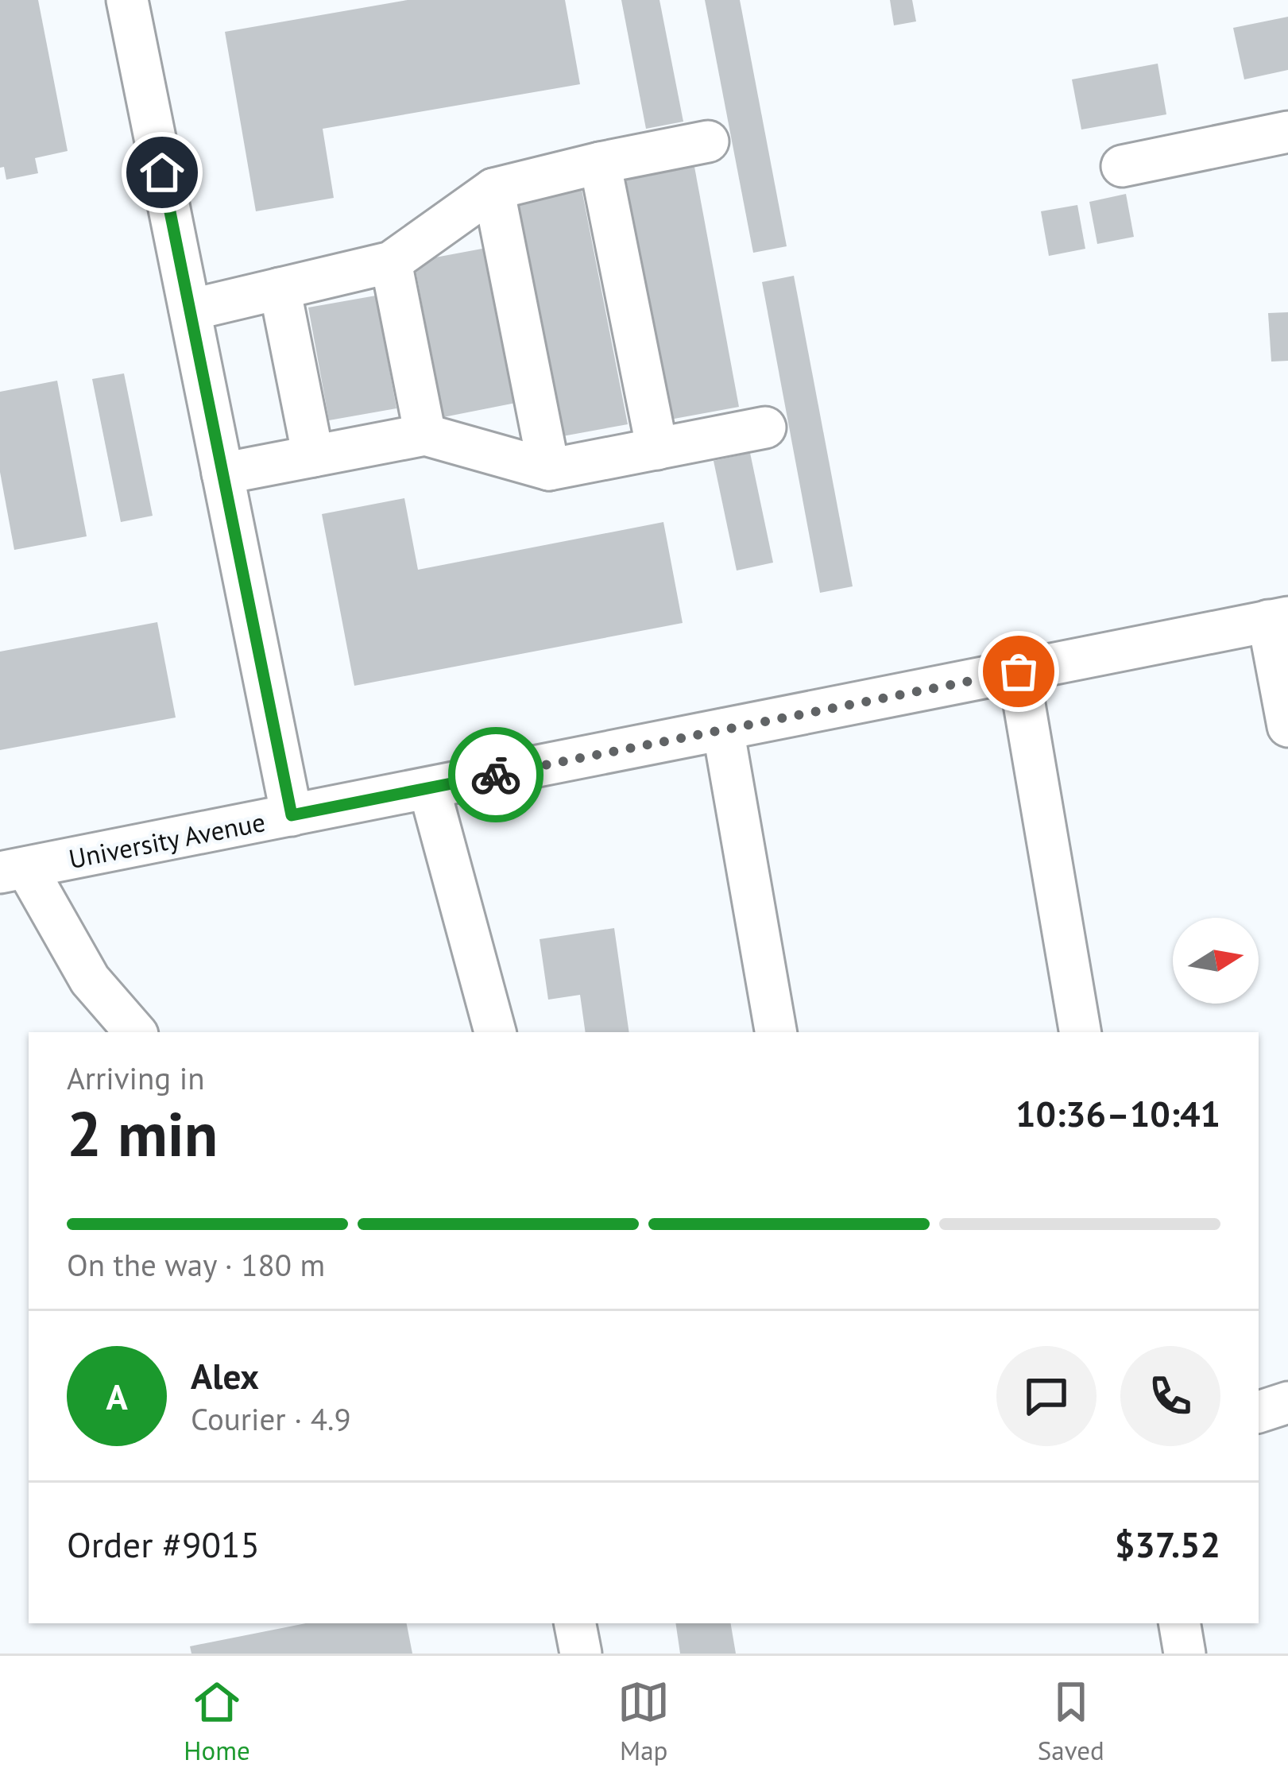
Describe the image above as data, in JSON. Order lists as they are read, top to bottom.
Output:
{
  "streets": {
    "street": ["University Avenue"]
  },
  "north": "right",
  "page": {
    "heading": ["2 min", "Arriving in", "10:36–10:41"],
    "panel": [
      "Alex",
      "Courier · 4.9",
      "Order #9015",
      "$37.52"
    ],
    "bar": "On the way · 180 m",
    "round": "A",
    "tabs": ["Home", "Map", "Saved"]
  }
}
